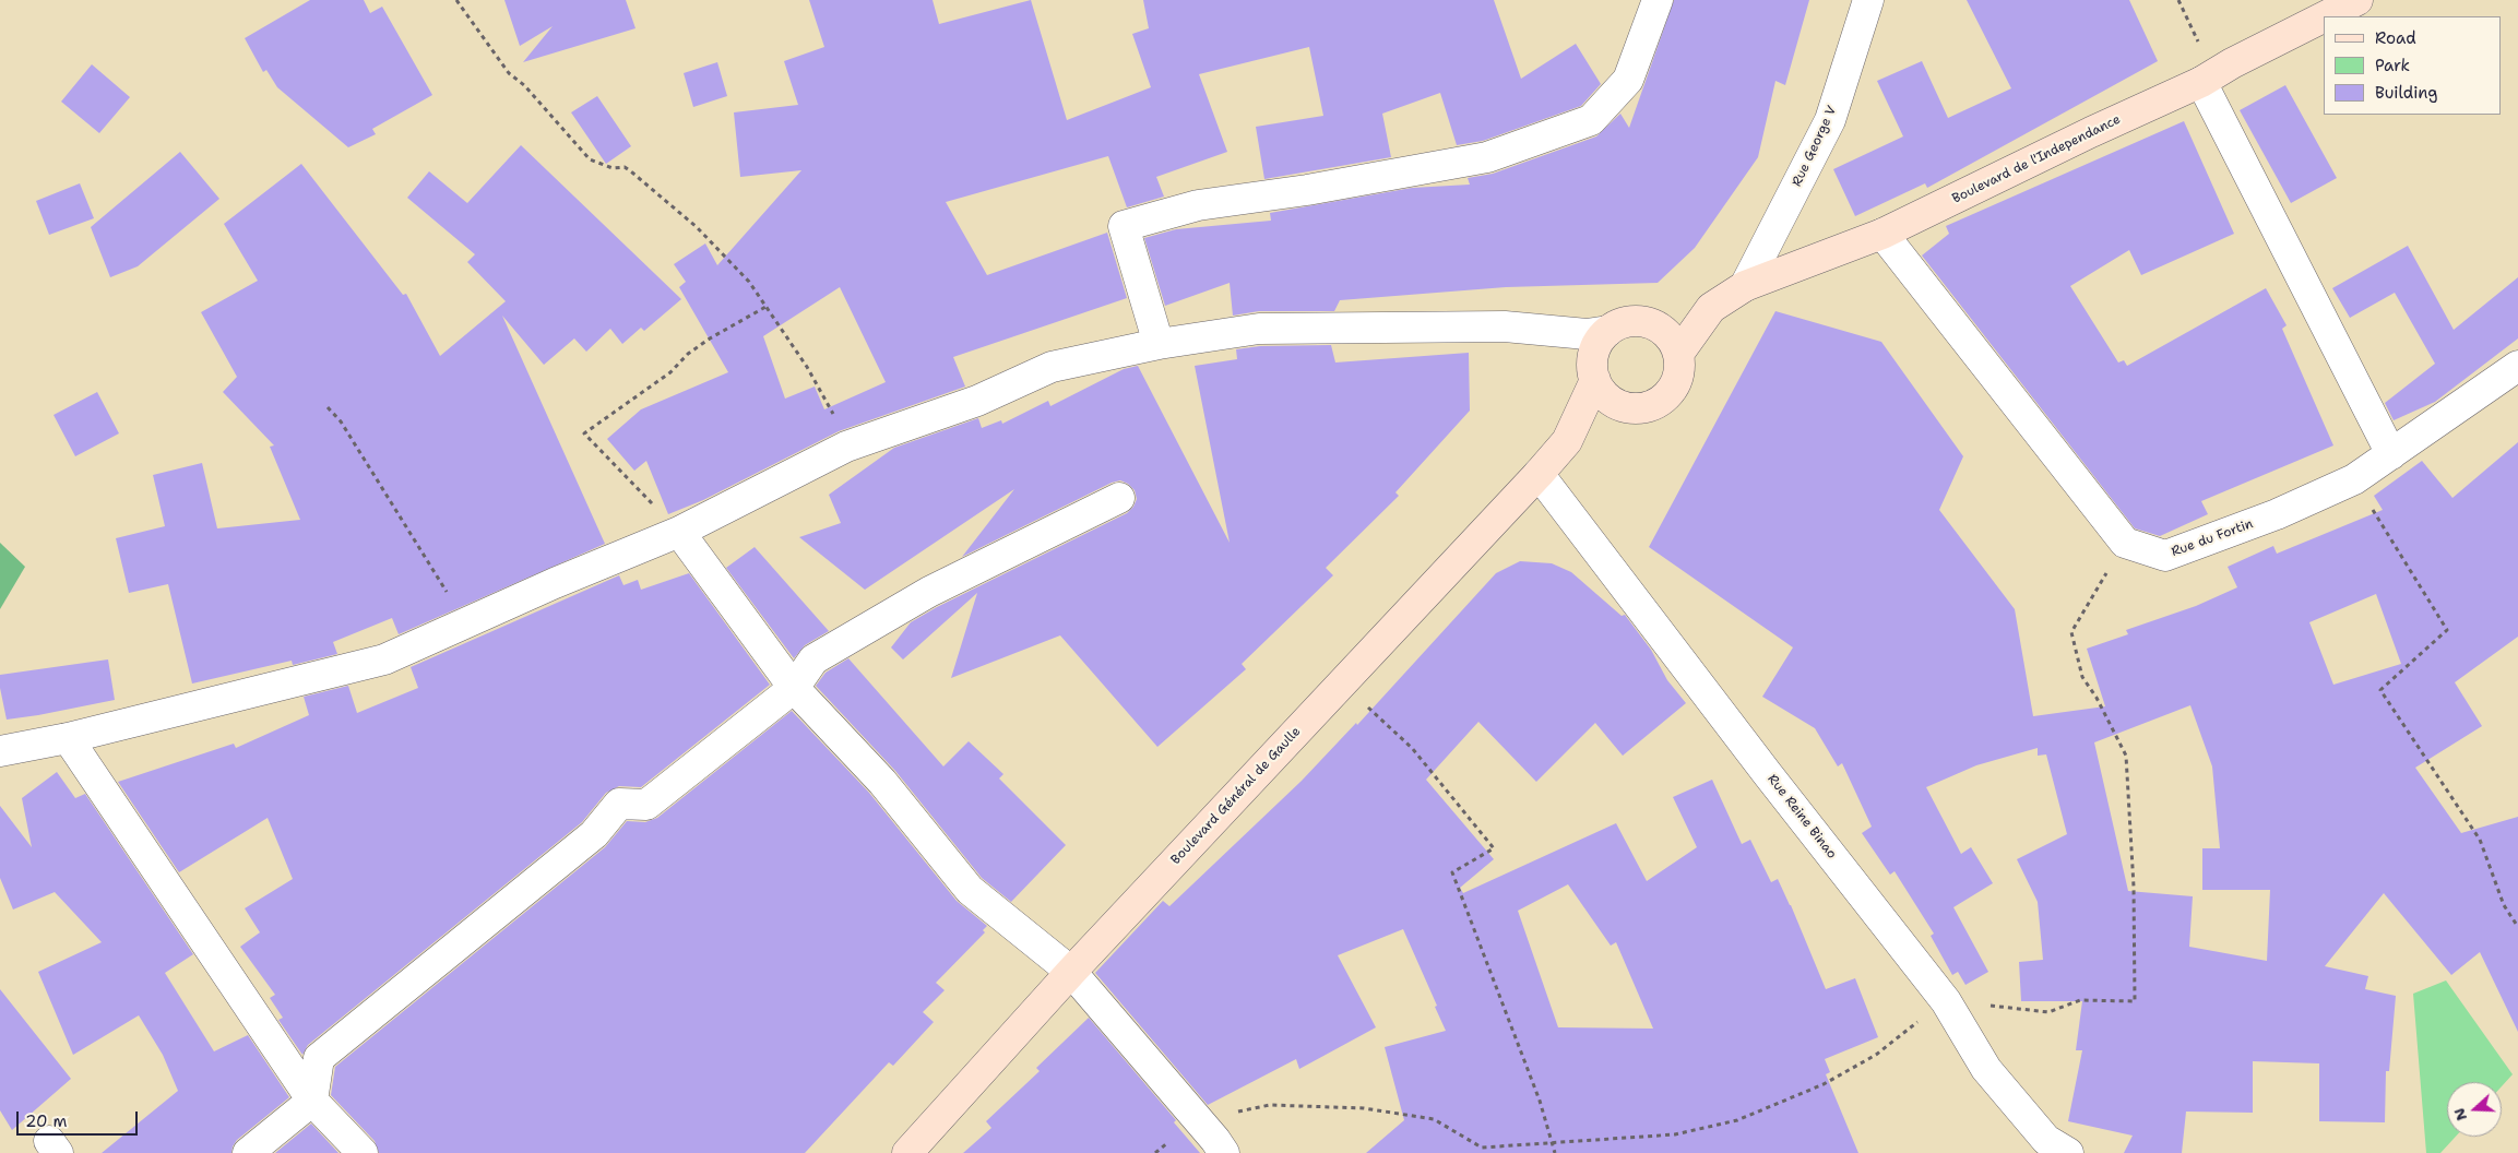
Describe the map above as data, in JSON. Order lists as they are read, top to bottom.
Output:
{
  "streets": {
    "main road": ["Boulevard de l'Independance", "Boulevard Général de Gaulle"],
    "street": ["Rue George V", "Rue du Fortin", "Rue Reine Binao"]
  },
  "crossings": [
    ["Rue George V", "Boulevard de l'Independance"],
    ["Boulevard de l'Independance", "Boulevard Général de Gaulle"],
    ["Boulevard Général de Gaulle", "Rue Reine Binao"]
  ],
  "legend": ["Road", "Park", "Building"],
  "scale_bar": "20 m",
  "north": "left"
}
